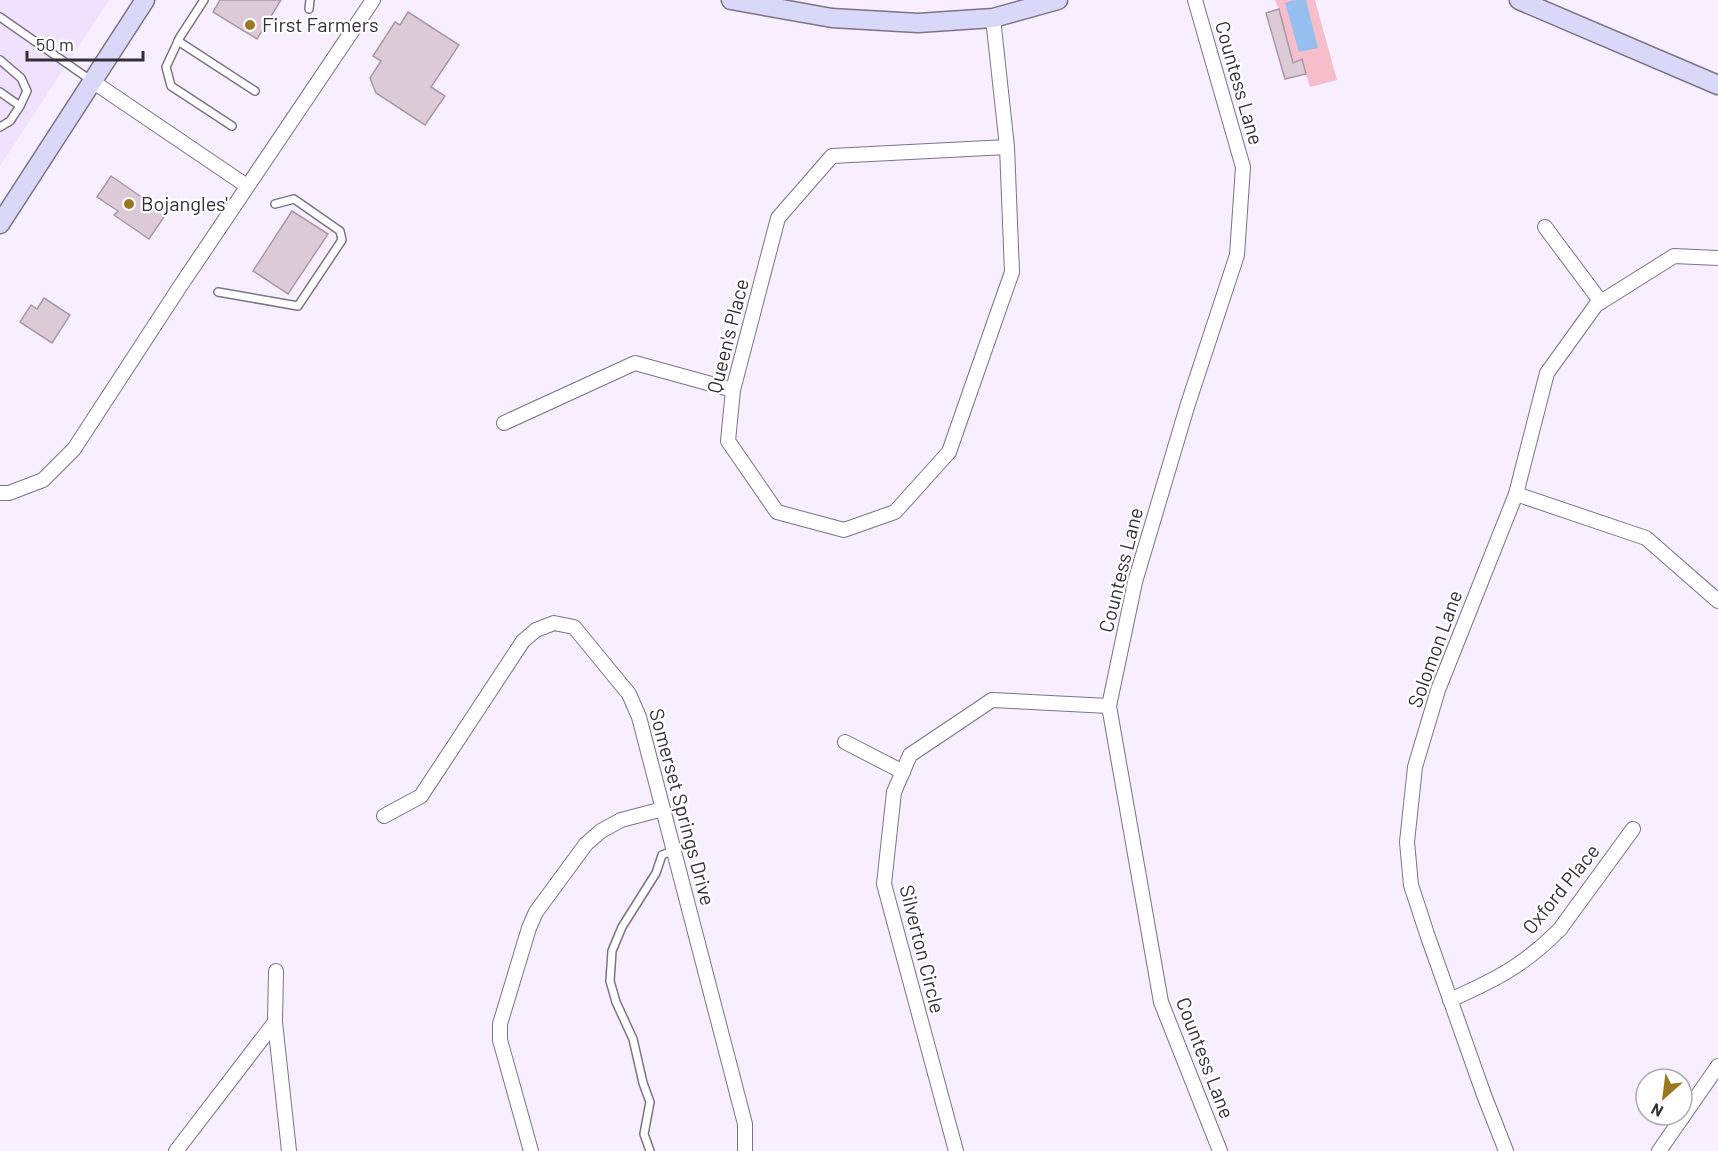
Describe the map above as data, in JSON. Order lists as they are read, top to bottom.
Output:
{
  "streets": {
    "street": [
      "Countess Lane",
      "Queen's Place",
      "Solomon Lane",
      "Somerset Springs Drive",
      "Oxford Place",
      "Silverton Circle"
    ]
  },
  "crossings": [
    ["Countess Lane", "Silverton Circle"],
    ["Solomon Lane", "Oxford Place"]
  ],
  "places": ["First Farmers", "Bojangles'"],
  "scale_bar": "50 m",
  "north": "bottom left"
}
